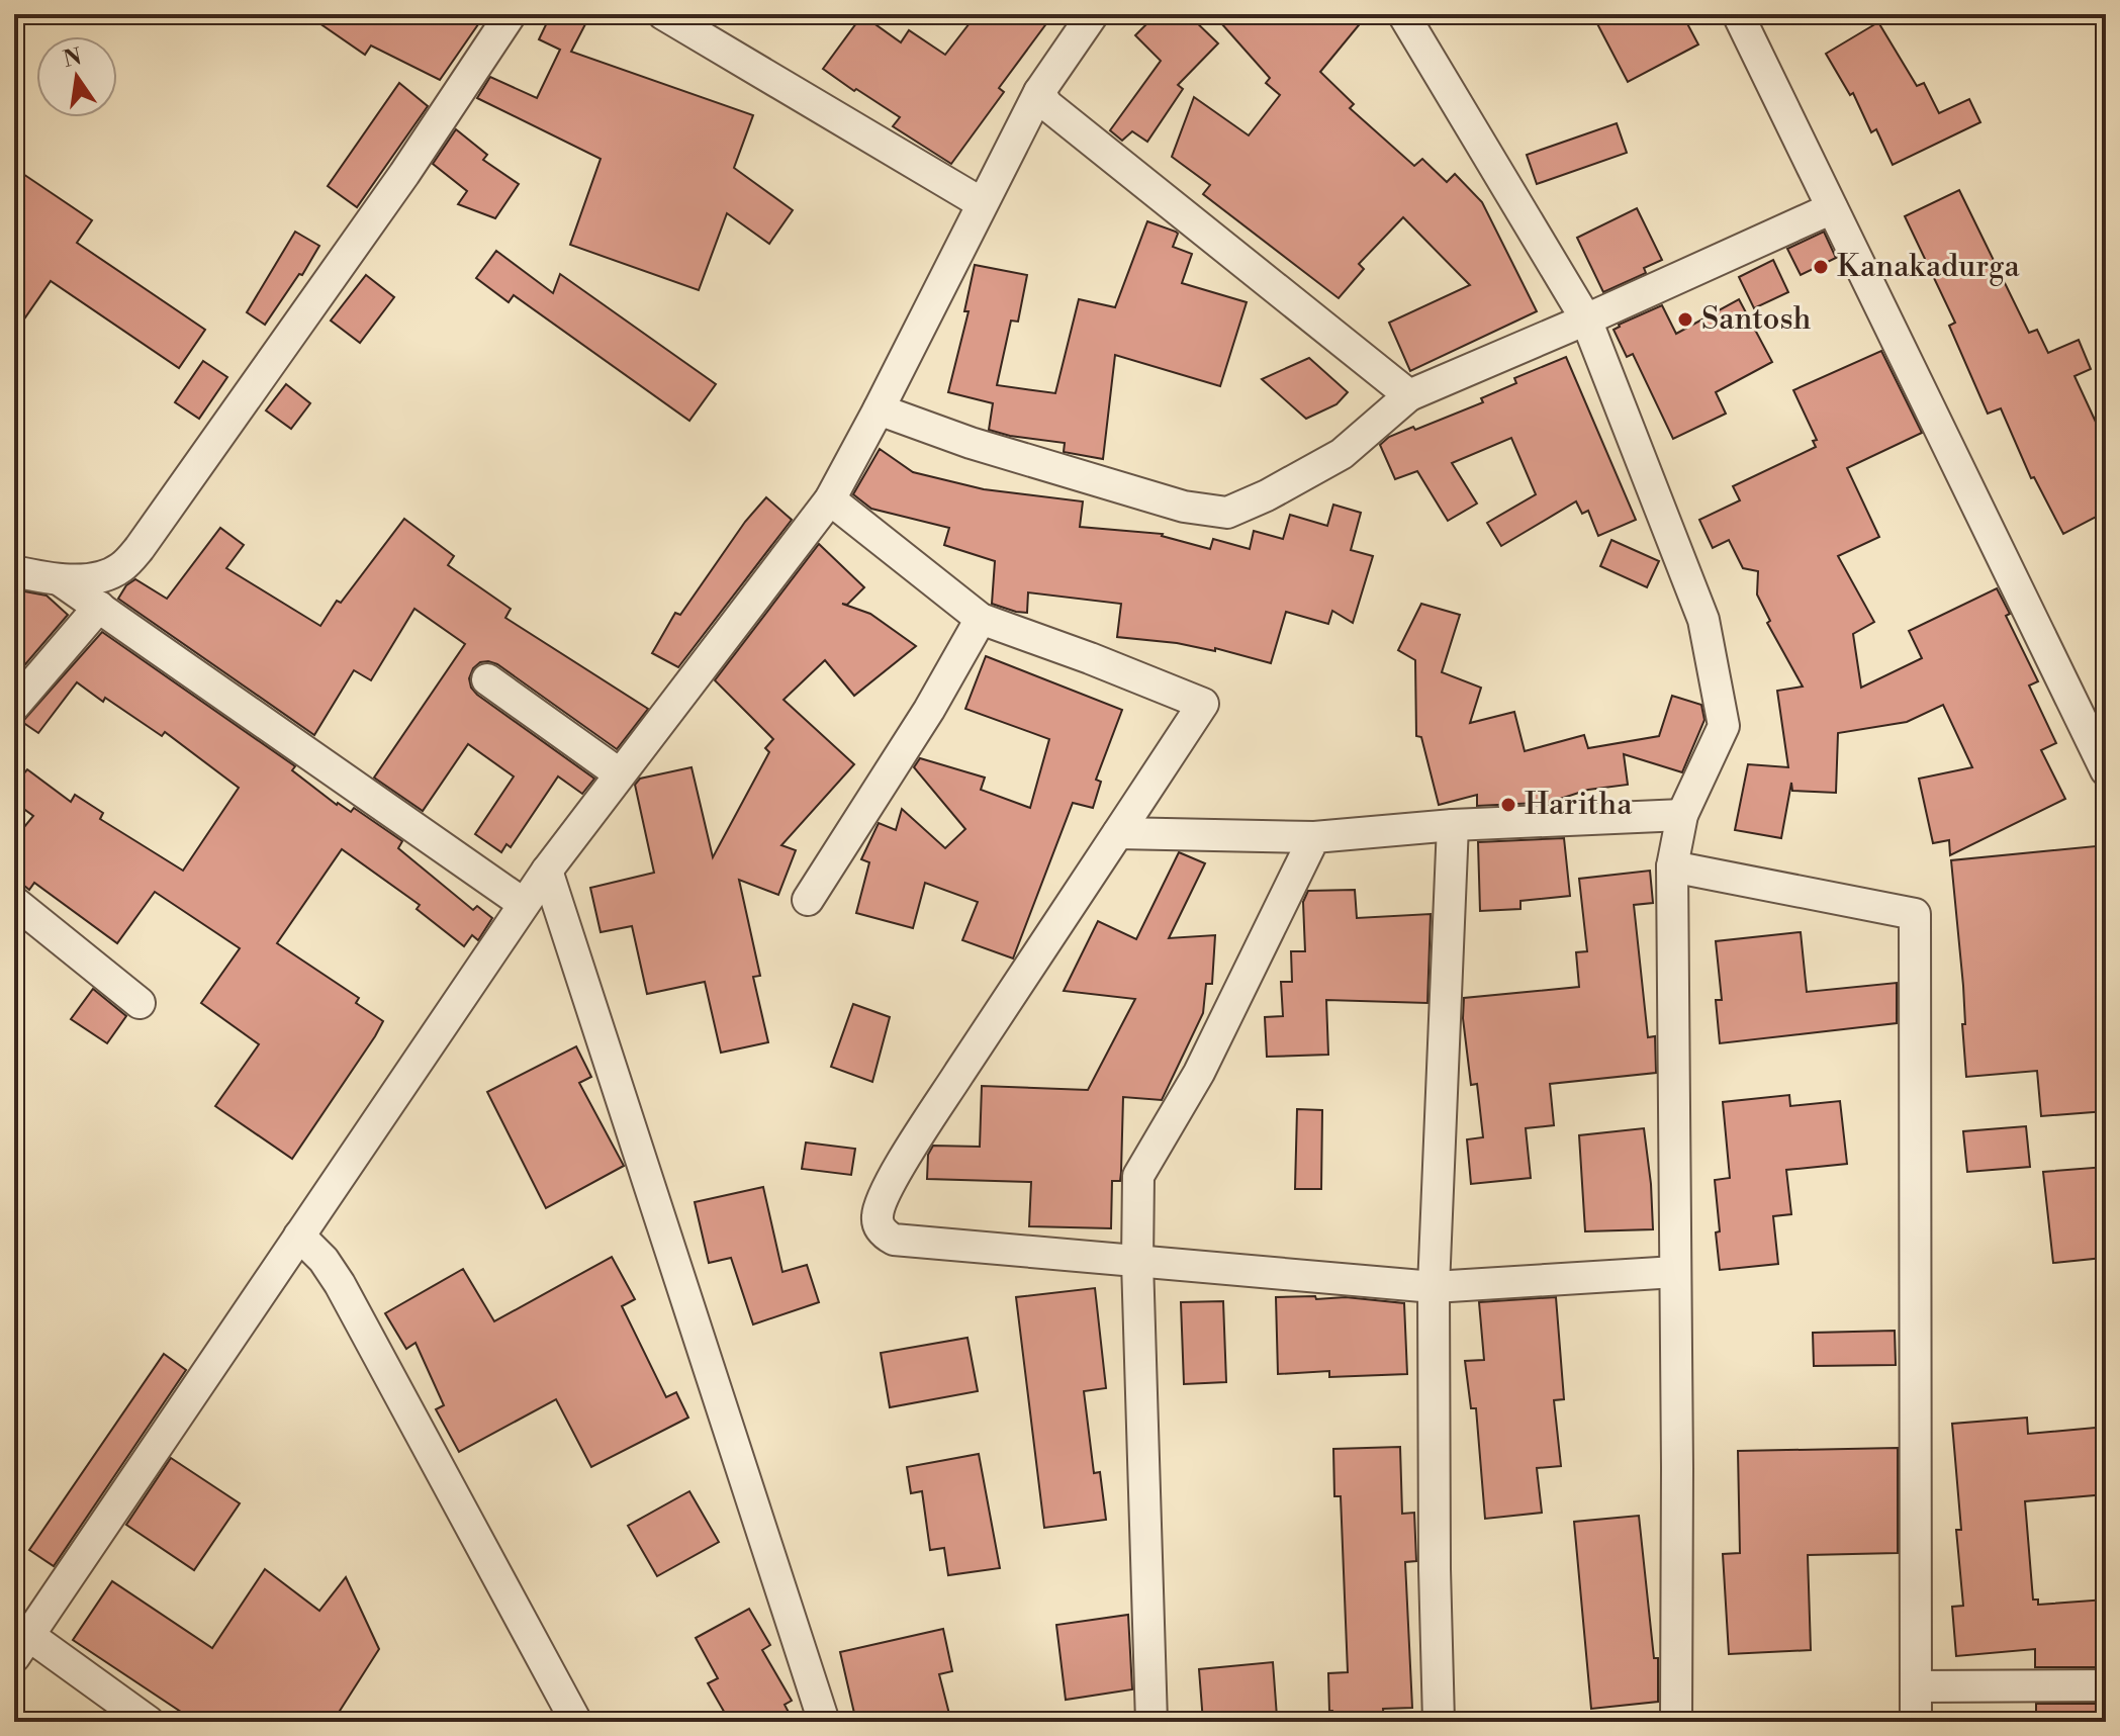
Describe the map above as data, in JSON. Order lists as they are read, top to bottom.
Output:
{
  "places": ["Kanakadurga", "Santosh", "Haritha"],
  "north": "top"
}
